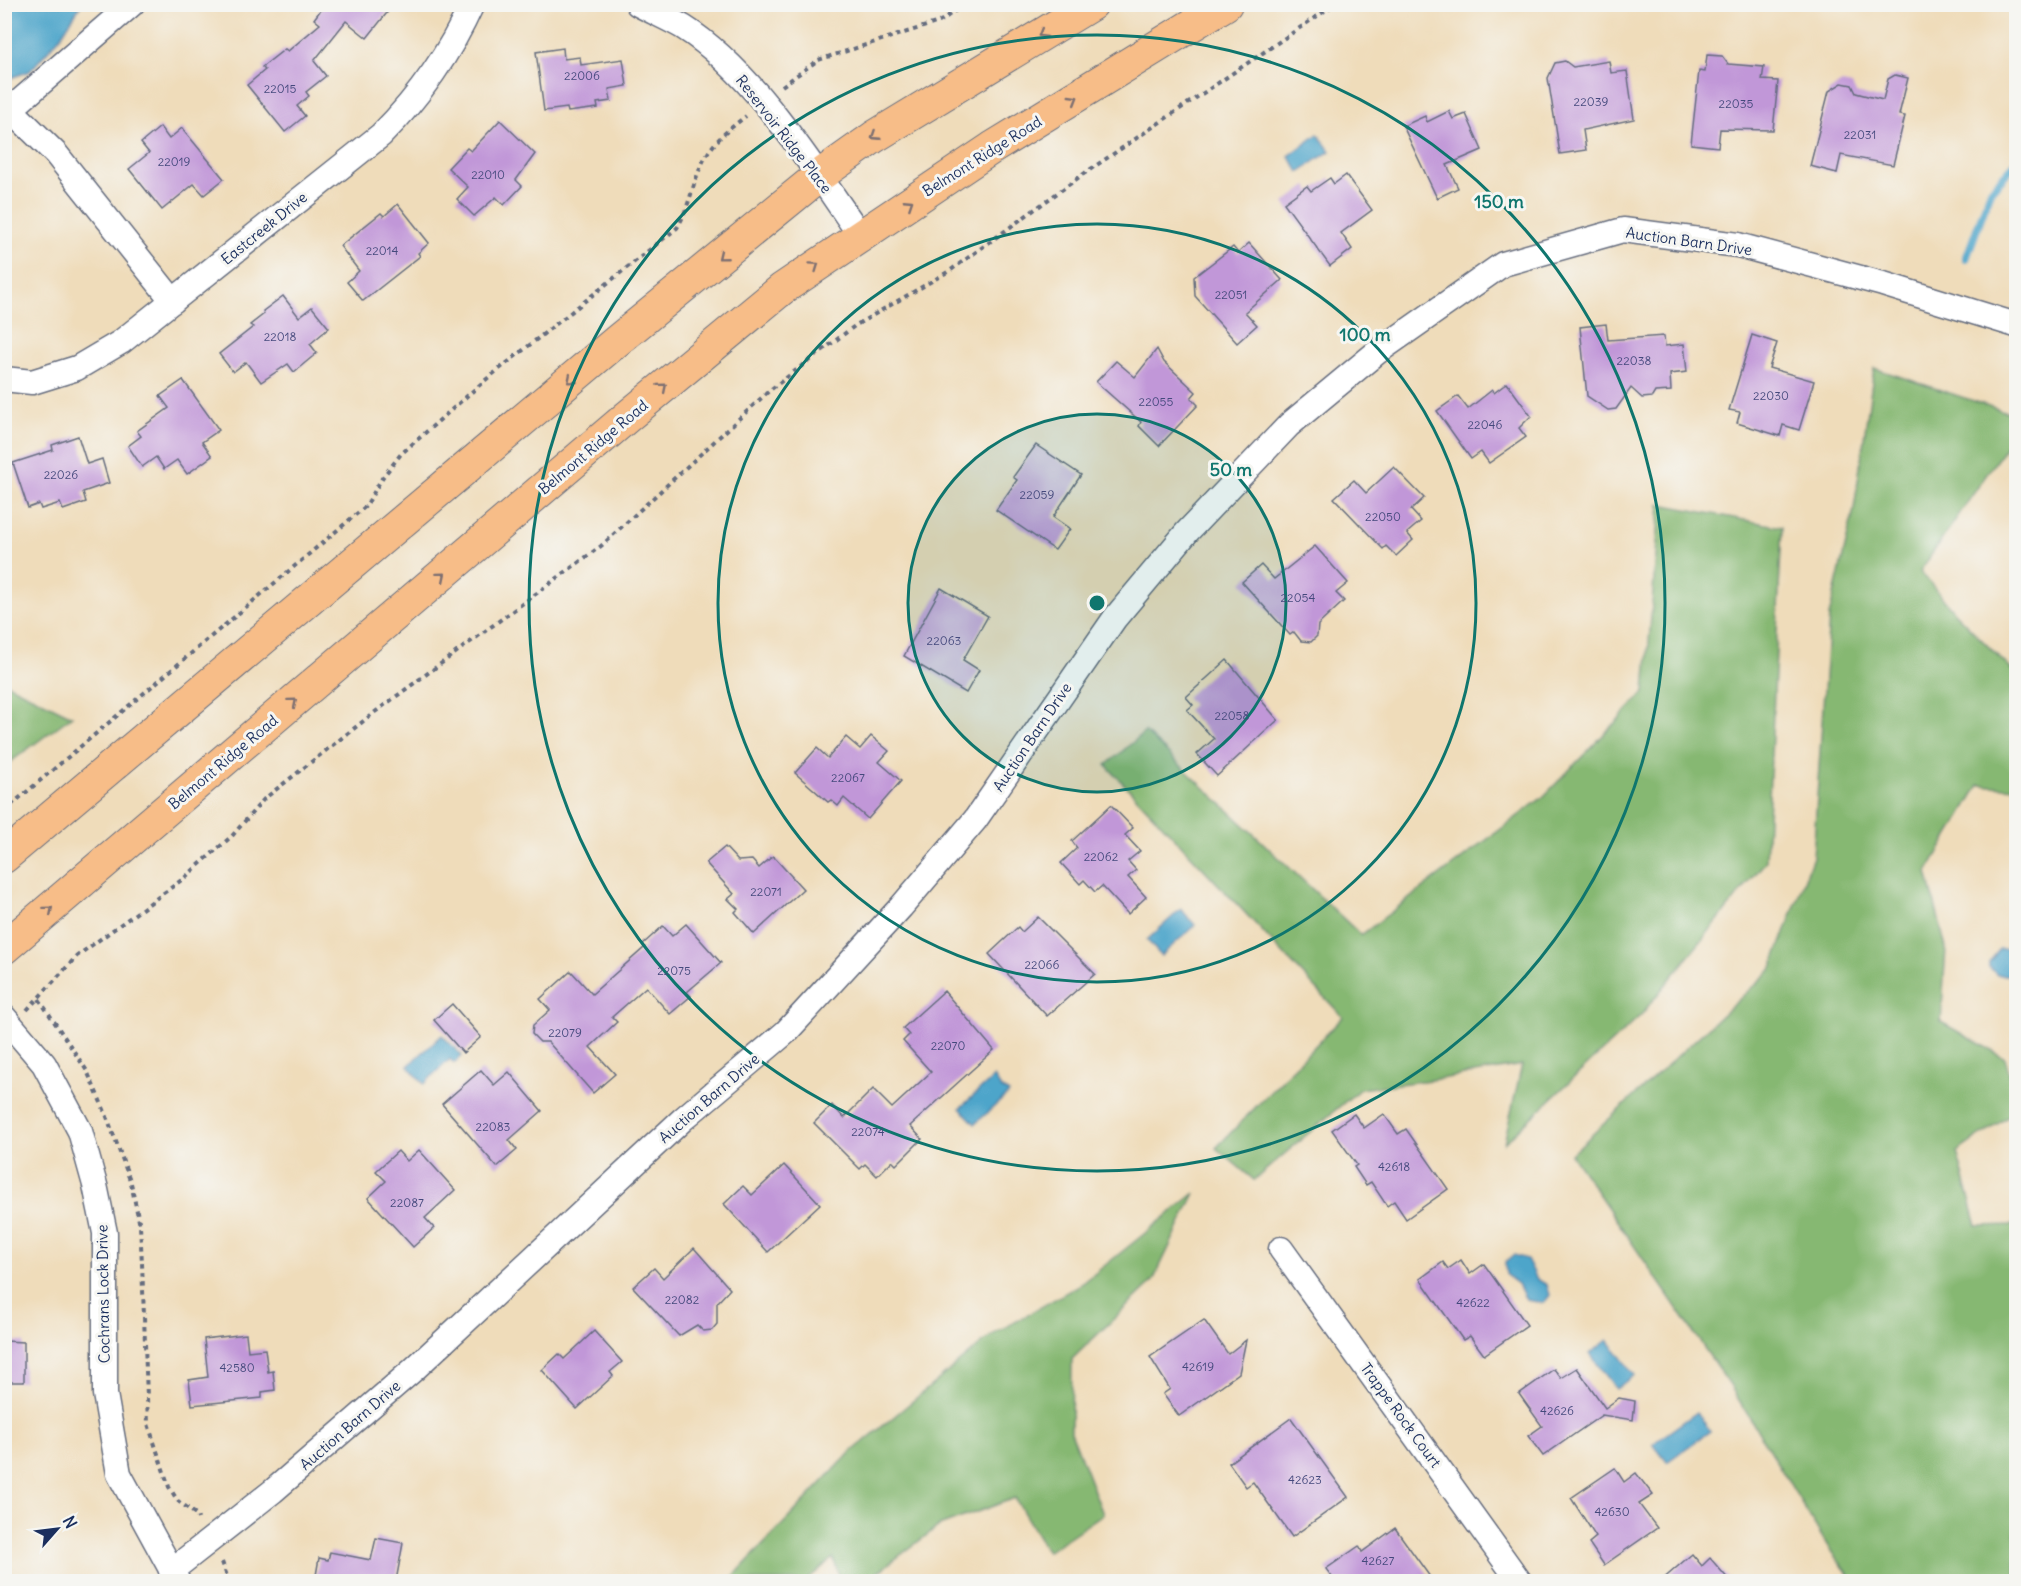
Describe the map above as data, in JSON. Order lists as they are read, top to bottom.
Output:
{
  "streets": {
    "main road": ["Belmont Ridge Road"],
    "street": [
      "Reservoir Ridge Place",
      "Eastcreek Drive",
      "Auction Barn Drive",
      "Cochrans Lock Drive",
      "Trappe Rock Court"
    ]
  },
  "crossings": [
    ["Reservoir Ridge Place", "Belmont Ridge Road"],
    ["Auction Barn Drive", "Cochrans Lock Drive"]
  ],
  "house_numbers": [
    "22006",
    "22015",
    "22039",
    "22035",
    "22031",
    "22019",
    "22010",
    "22014",
    "22051",
    "22018",
    "22038",
    "22030",
    "22055",
    "22046",
    "22026",
    "22059",
    "22050",
    "22054",
    "22063",
    "22058",
    "22067",
    "22062",
    "22071",
    "22066",
    "22075",
    "22079",
    "22070",
    "22083",
    "22074",
    "42618",
    "22087",
    "22082",
    "42622",
    "42619",
    "42580",
    "42626",
    "42623",
    "42630",
    "42627"
  ],
  "north": "top right",
  "rings": ["150 m", "100 m", "50 m"]
}
